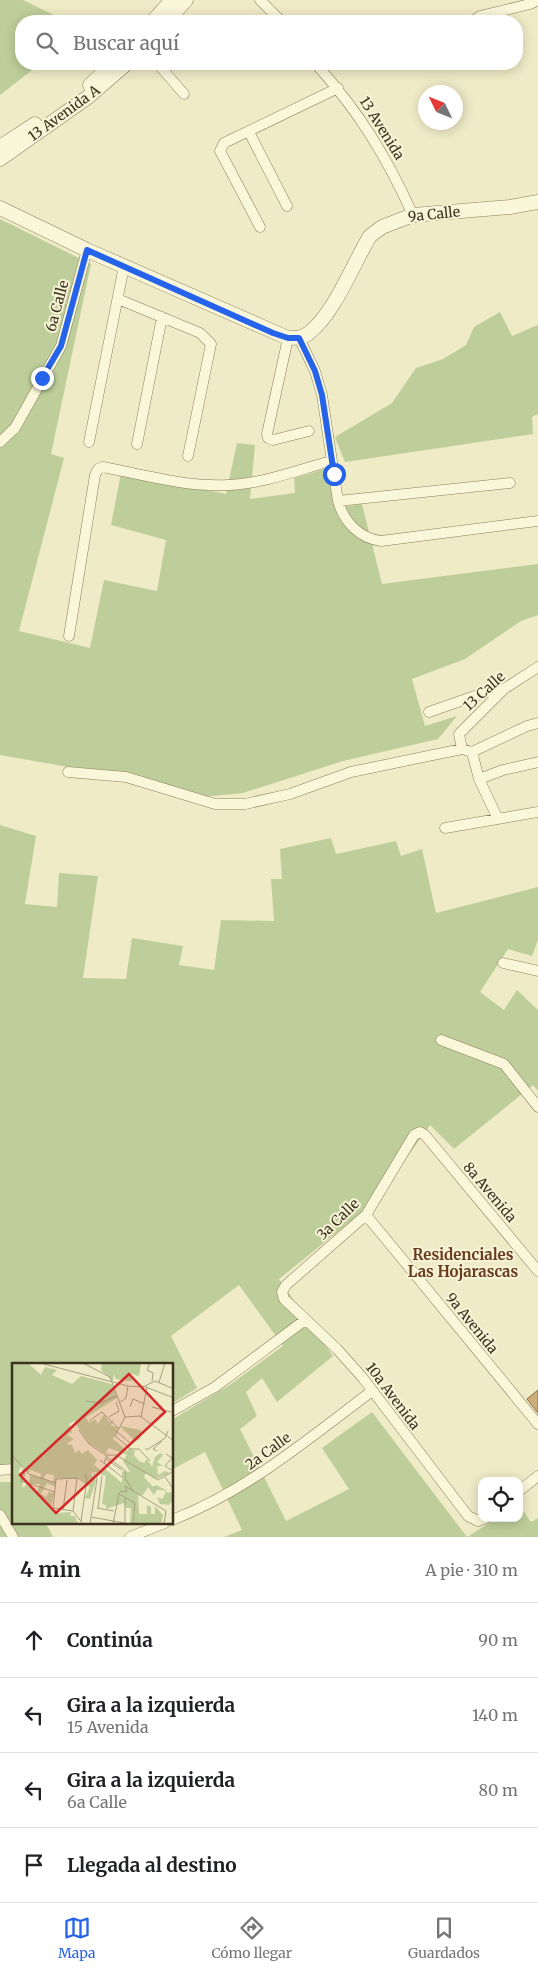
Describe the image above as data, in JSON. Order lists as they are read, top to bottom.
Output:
{
  "streets": {
    "street": [
      "13 Avenida A",
      "13 Avenida",
      "9a Calle",
      "6a Calle",
      "13 Calle",
      "8a Avenida",
      "3a Calle",
      "9a Avenida",
      "10a Avenida",
      "2a Calle"
    ]
  },
  "crossings": [
    ["13 Avenida", "9a Calle"],
    ["8a Avenida", "3a Calle"],
    ["3a Calle", "9a Avenida"],
    ["3a Calle", "10a Avenida"],
    ["10a Avenida", "2a Calle"]
  ],
  "districts": ["Residenciales Las Hojarascas"],
  "north": "top left",
  "page": {
    "search": "Buscar aquí",
    "heading": ["4 min", "A pie · 310 m"],
    "list": [
      ["Continúa", "90 m"],
      ["Gira a la izquierda", "15 Avenida", "140 m"],
      ["Gira a la izquierda", "6a Calle", "80 m"],
      "Llegada al destino"
    ],
    "nav": ["Mapa", "Cómo llegar", "Guardados"]
  }
}
